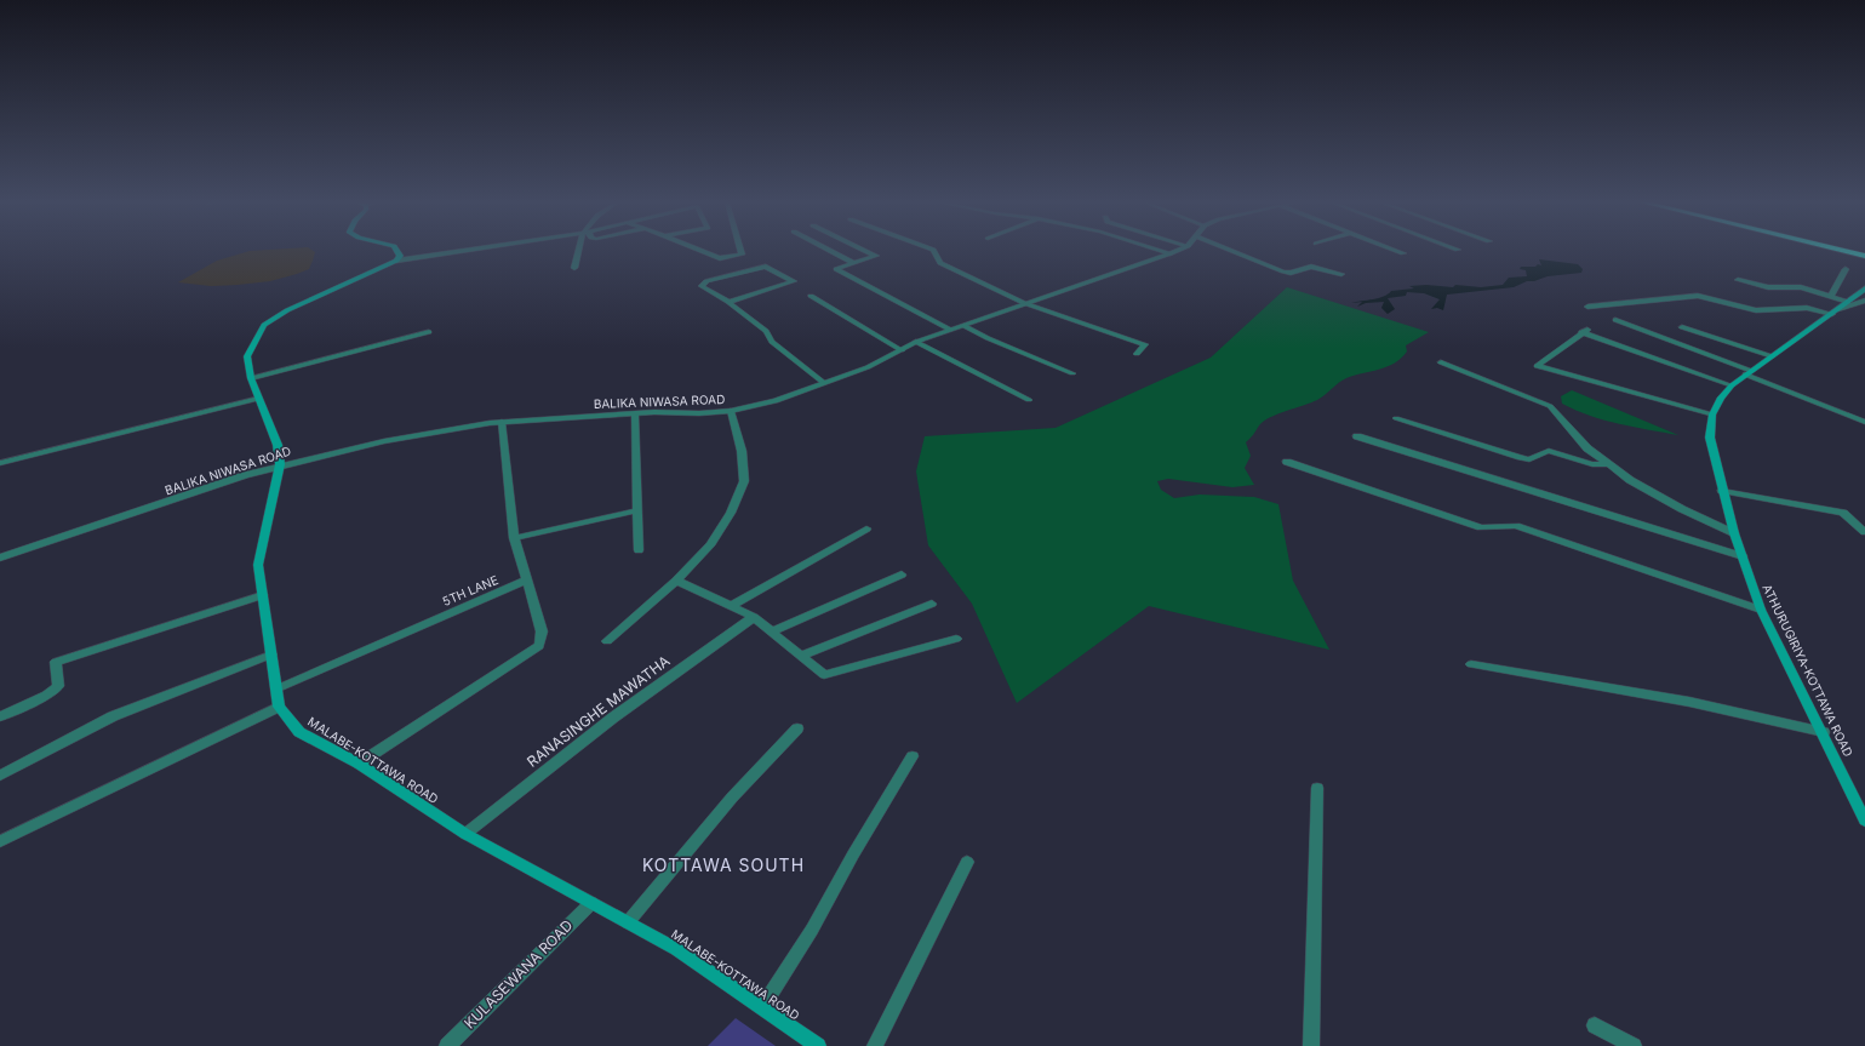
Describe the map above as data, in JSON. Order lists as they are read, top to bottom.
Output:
{
  "streets": {
    "main road": ["ATHURUGIRIYA-KOTTAWA ROAD", "MALABE-KOTTAWA ROAD"],
    "street": [
      "BALIKA NIWASA ROAD",
      "5TH LANE",
      "RANASINGHE MAWATHA",
      "KULASEWANA ROAD"
    ]
  },
  "crossings": [
    ["RANASINGHE MAWATHA", "MALABE-KOTTAWA ROAD"],
    ["MALABE-KOTTAWA ROAD", "KULASEWANA ROAD"]
  ],
  "districts": ["KOTTAWA SOUTH"]
}
